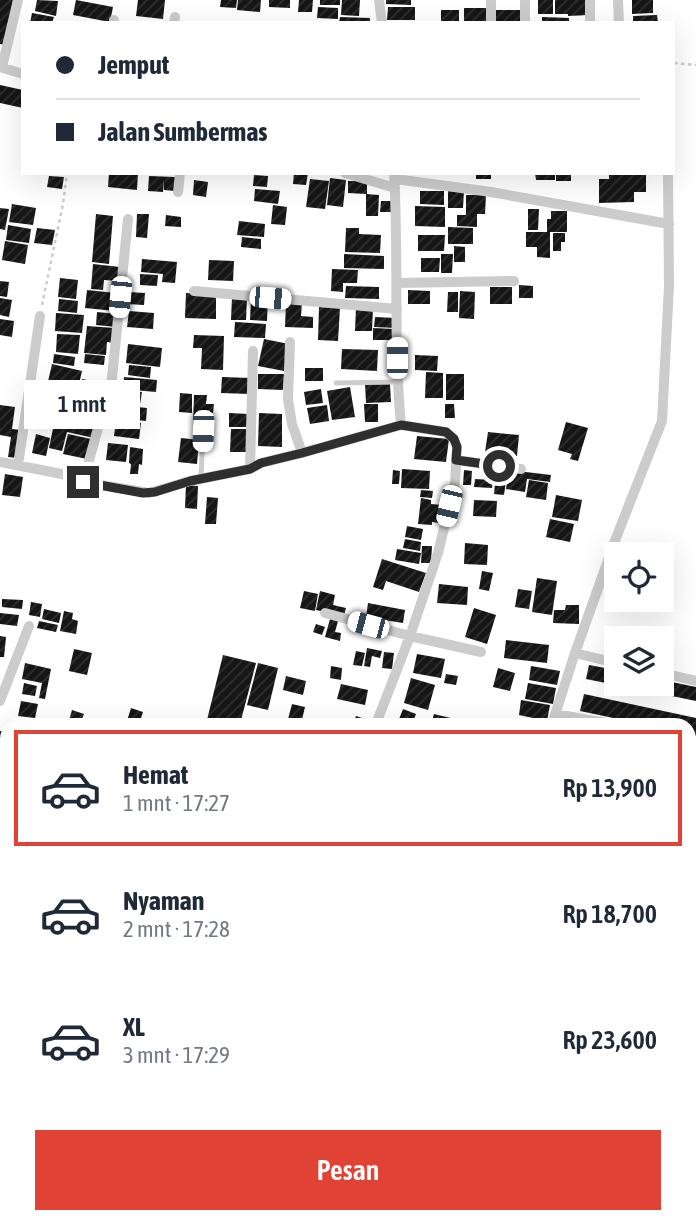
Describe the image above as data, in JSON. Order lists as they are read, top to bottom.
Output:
{
  "page": {
    "banner": ["Jemput", "Jalan Sumbermas"],
    "bubble": "1 mnt",
    "list": [
      {
        "name": "Hemat",
        "note": "1 mnt · 17:27",
        "value": "Rp 13,900"
      },
      {
        "name": "Nyaman",
        "note": "2 mnt · 17:28",
        "value": "Rp 18,700"
      },
      {
        "name": "XL",
        "note": "3 mnt · 17:29",
        "value": "Rp 23,600"
      }
    ],
    "buttons": "Pesan"
  }
}
